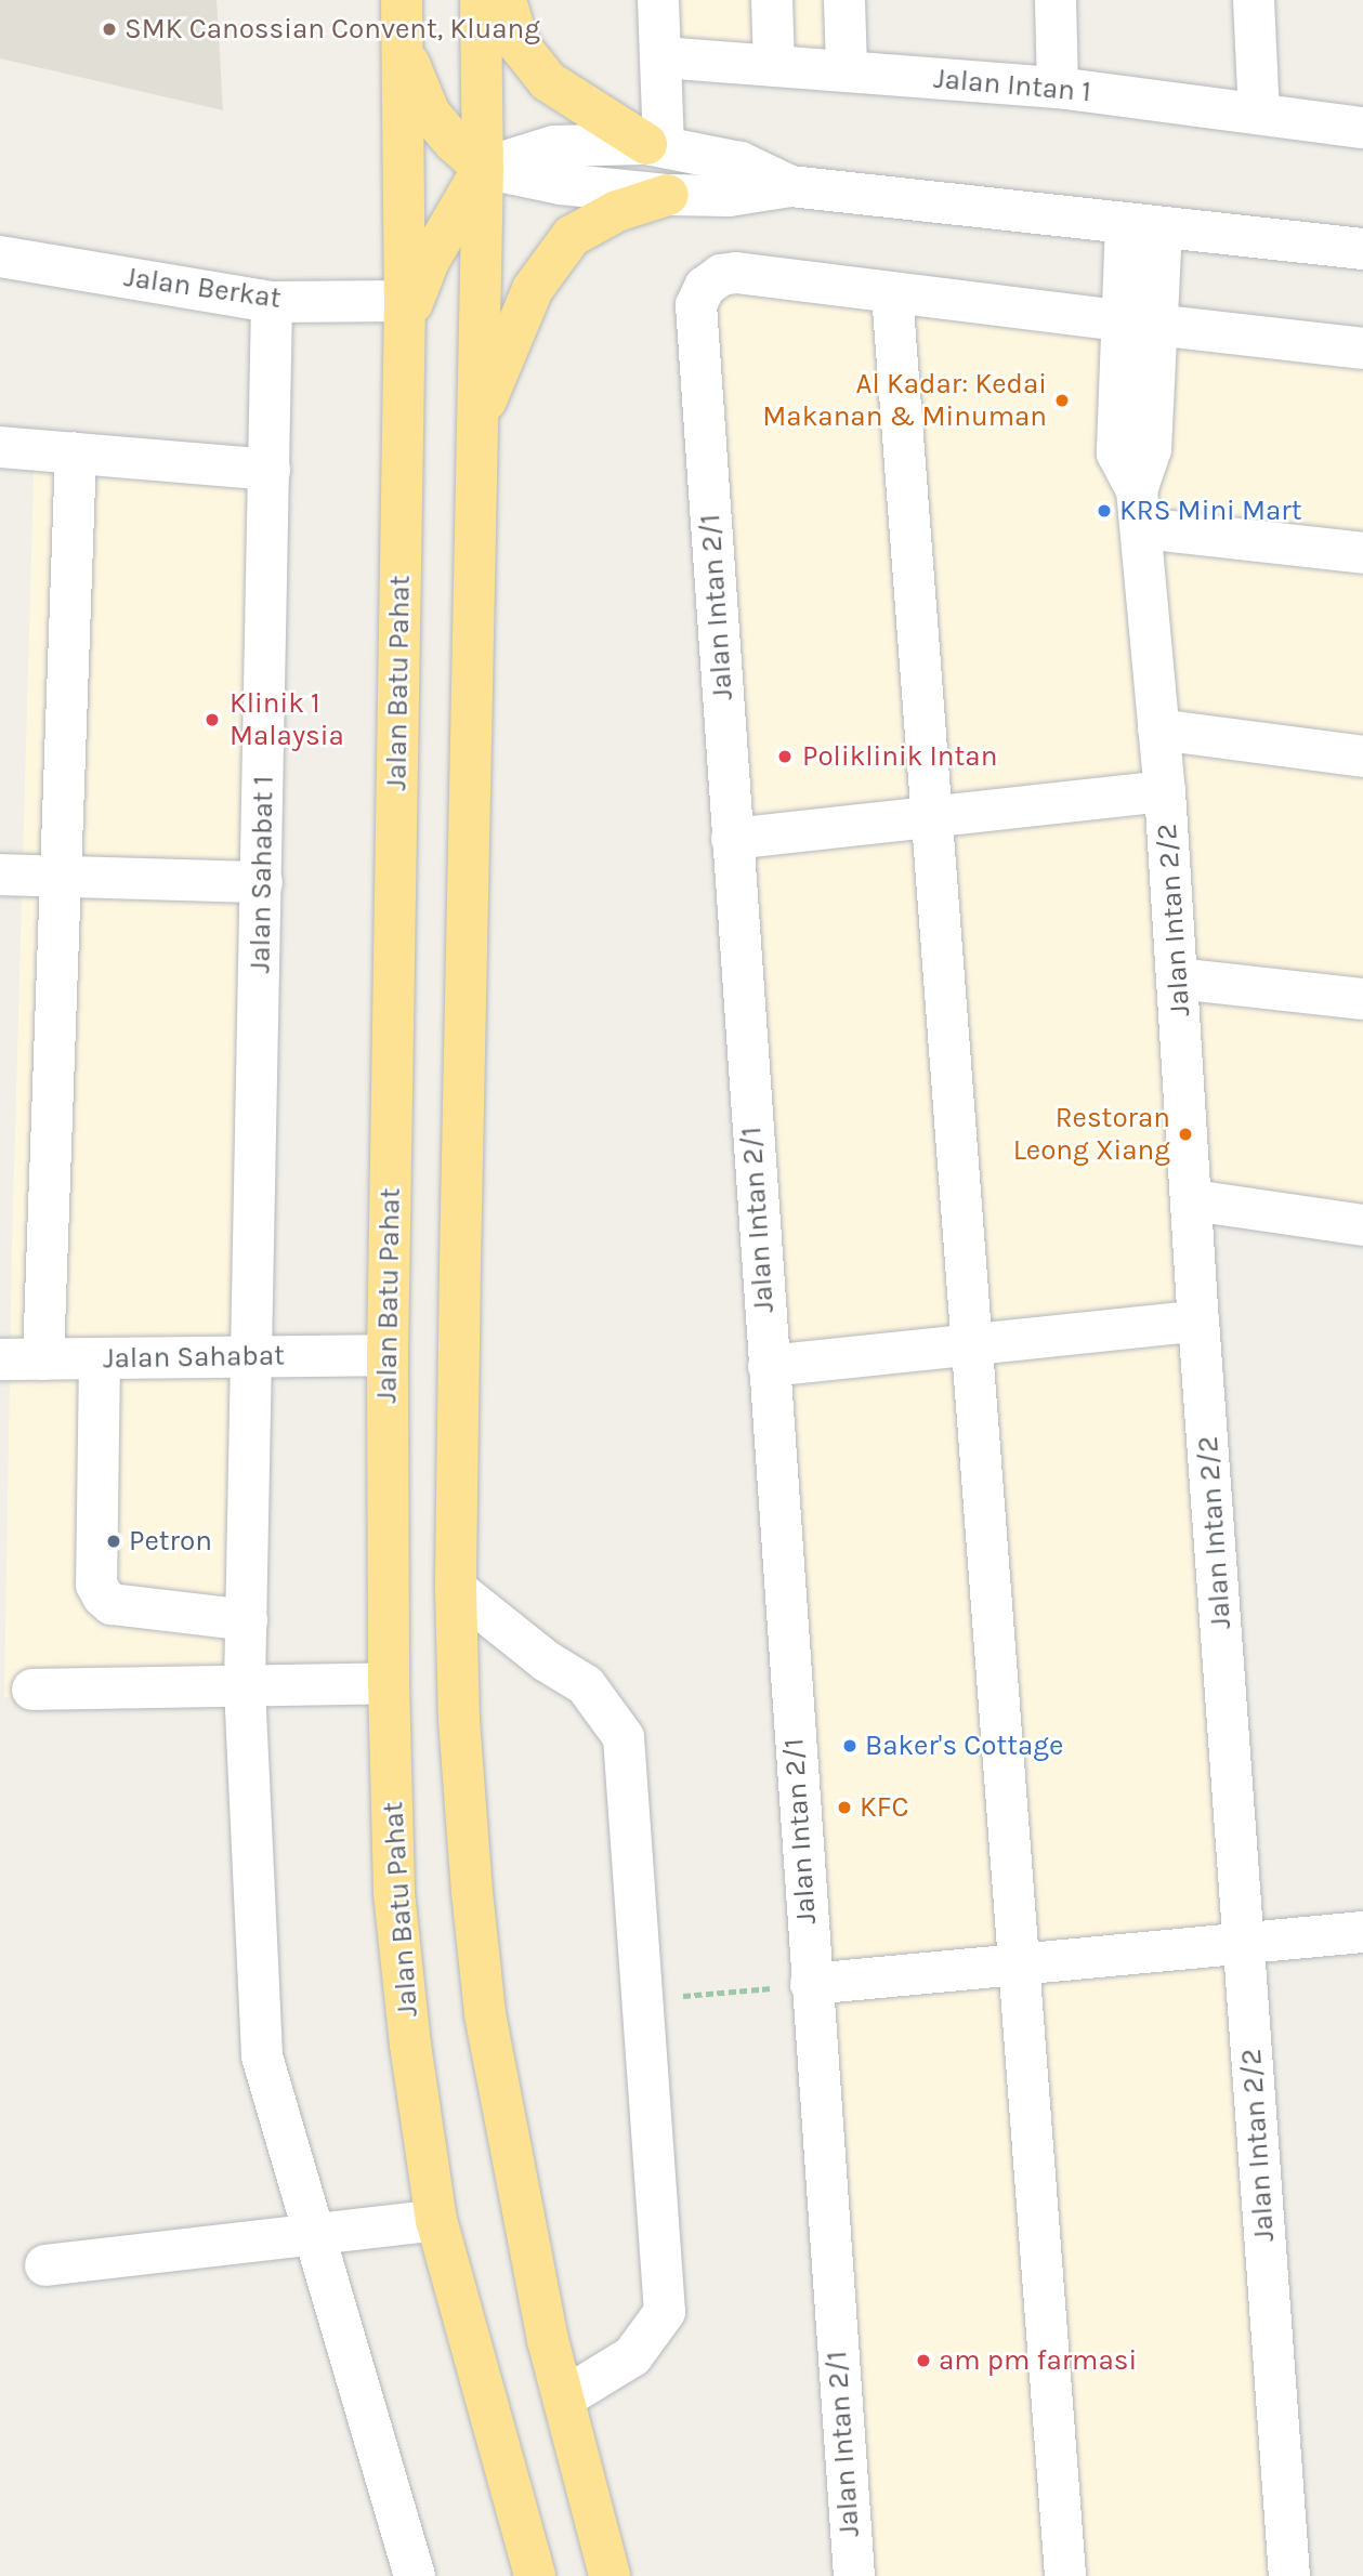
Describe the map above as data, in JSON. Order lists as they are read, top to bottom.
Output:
{
  "streets": {
    "highway": ["Jalan Batu Pahat"],
    "street": [
      "Jalan Intan 1",
      "Jalan Berkat",
      "Jalan Intan 2/1",
      "Jalan Sahabat 1",
      "Jalan Intan 2/2",
      "Jalan Sahabat"
    ]
  },
  "crossings": [
    ["Jalan Berkat", "Jalan Batu Pahat"],
    ["Jalan Berkat", "Jalan Sahabat 1"],
    ["Jalan Intan 2/1", "Jalan Intan 2/2"],
    ["Jalan Batu Pahat", "Jalan Sahabat"],
    ["Jalan Sahabat 1", "Jalan Sahabat"]
  ],
  "places": [
    "SMK Canossian Convent, Kluang",
    "Al Kadar: Kedai Makanan & Minuman",
    "KRS Mini Mart",
    "Klinik 1 Malaysia",
    "Poliklinik Intan",
    "Restoran Leong Xiang",
    "Petron",
    "Baker's Cottage",
    "KFC",
    "am pm farmasi"
  ]
}
